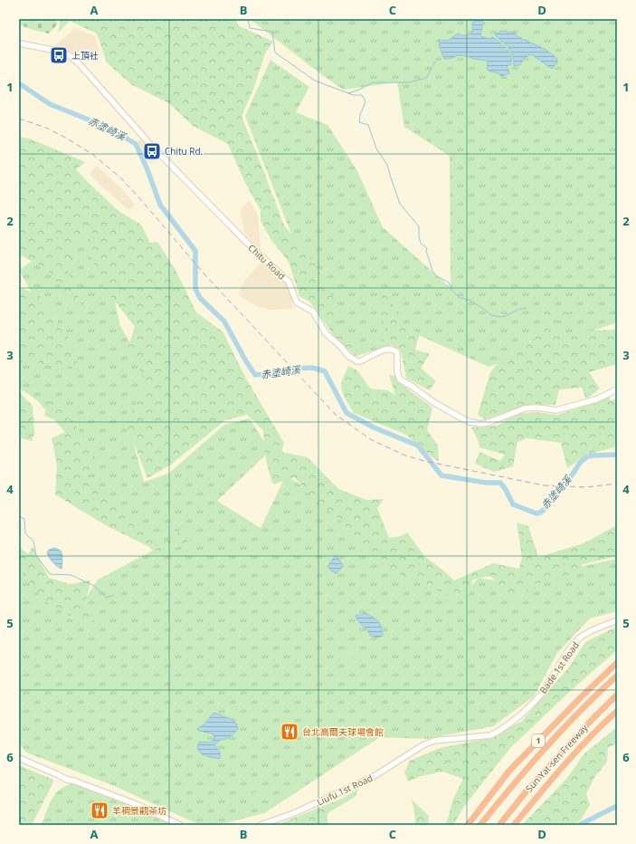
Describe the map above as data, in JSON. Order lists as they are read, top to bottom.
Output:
{
  "streets": {
    "highway": ["1", "Sun Yat-sen Freeway"],
    "street": ["Chitu Road", "Bade 1st Road", "Liufu 1st Road"]
  },
  "crossings": [
    ["Bade 1st Road", "Liufu 1st Road"]
  ],
  "water": ["赤塗崎溪"],
  "places": {
    "bus stop": ["上頂社", "Chitu Rd."],
    "restaurant": ["台北高爾夫球場會館", "羊稠景觀茶坊"]
  },
  "grid": {
    "columns": [
      "A",
      "B",
      "C",
      "D"
    ],
    "rows": [
      "1",
      "2",
      "3",
      "4",
      "5",
      "6"
    ]
  }
}
